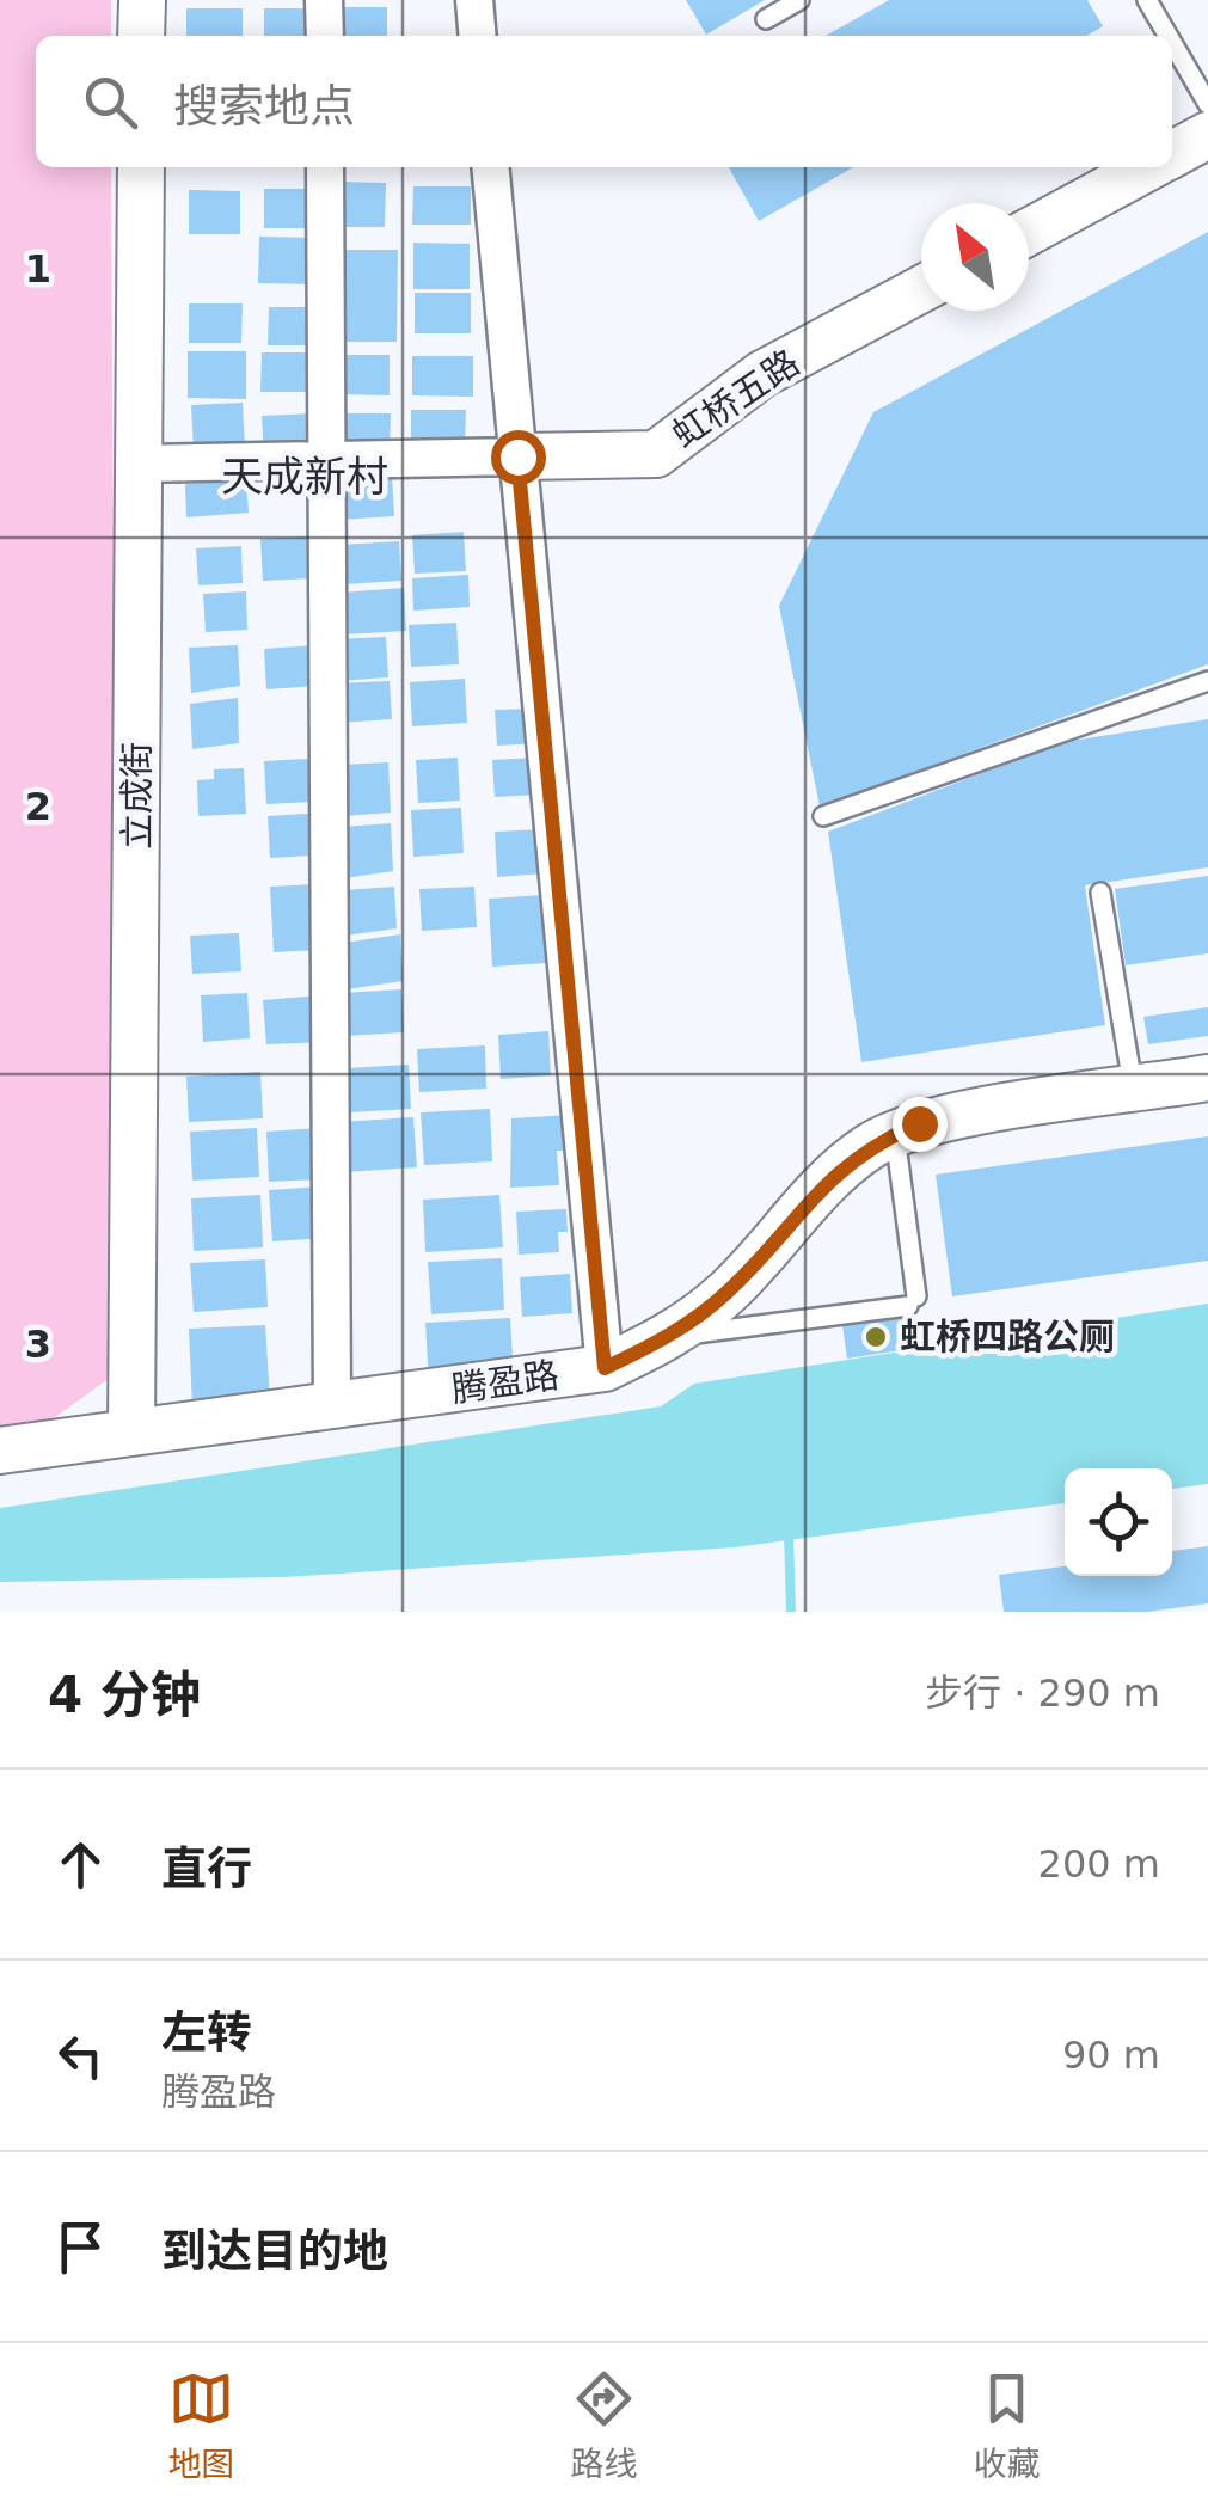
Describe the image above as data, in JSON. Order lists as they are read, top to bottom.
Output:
{
  "streets": {
    "street": ["虹桥五路", "立成街", "腾盈路"]
  },
  "crossings": [
    ["立成街", "腾盈路"]
  ],
  "districts": ["天成新村"],
  "places": ["虹桥四路公厕"],
  "north": "top left",
  "page": {
    "search": "搜索地点",
    "heading": ["4 分钟", "步行 · 290 m"],
    "list": [
      ["直行", "200 m"],
      ["左转", "腾盈路", "90 m"],
      "到达目的地"
    ],
    "nav": ["地图", "路线", "收藏"]
  },
  "grid": {
    "rows": ["1", "2", "3"]
  }
}
